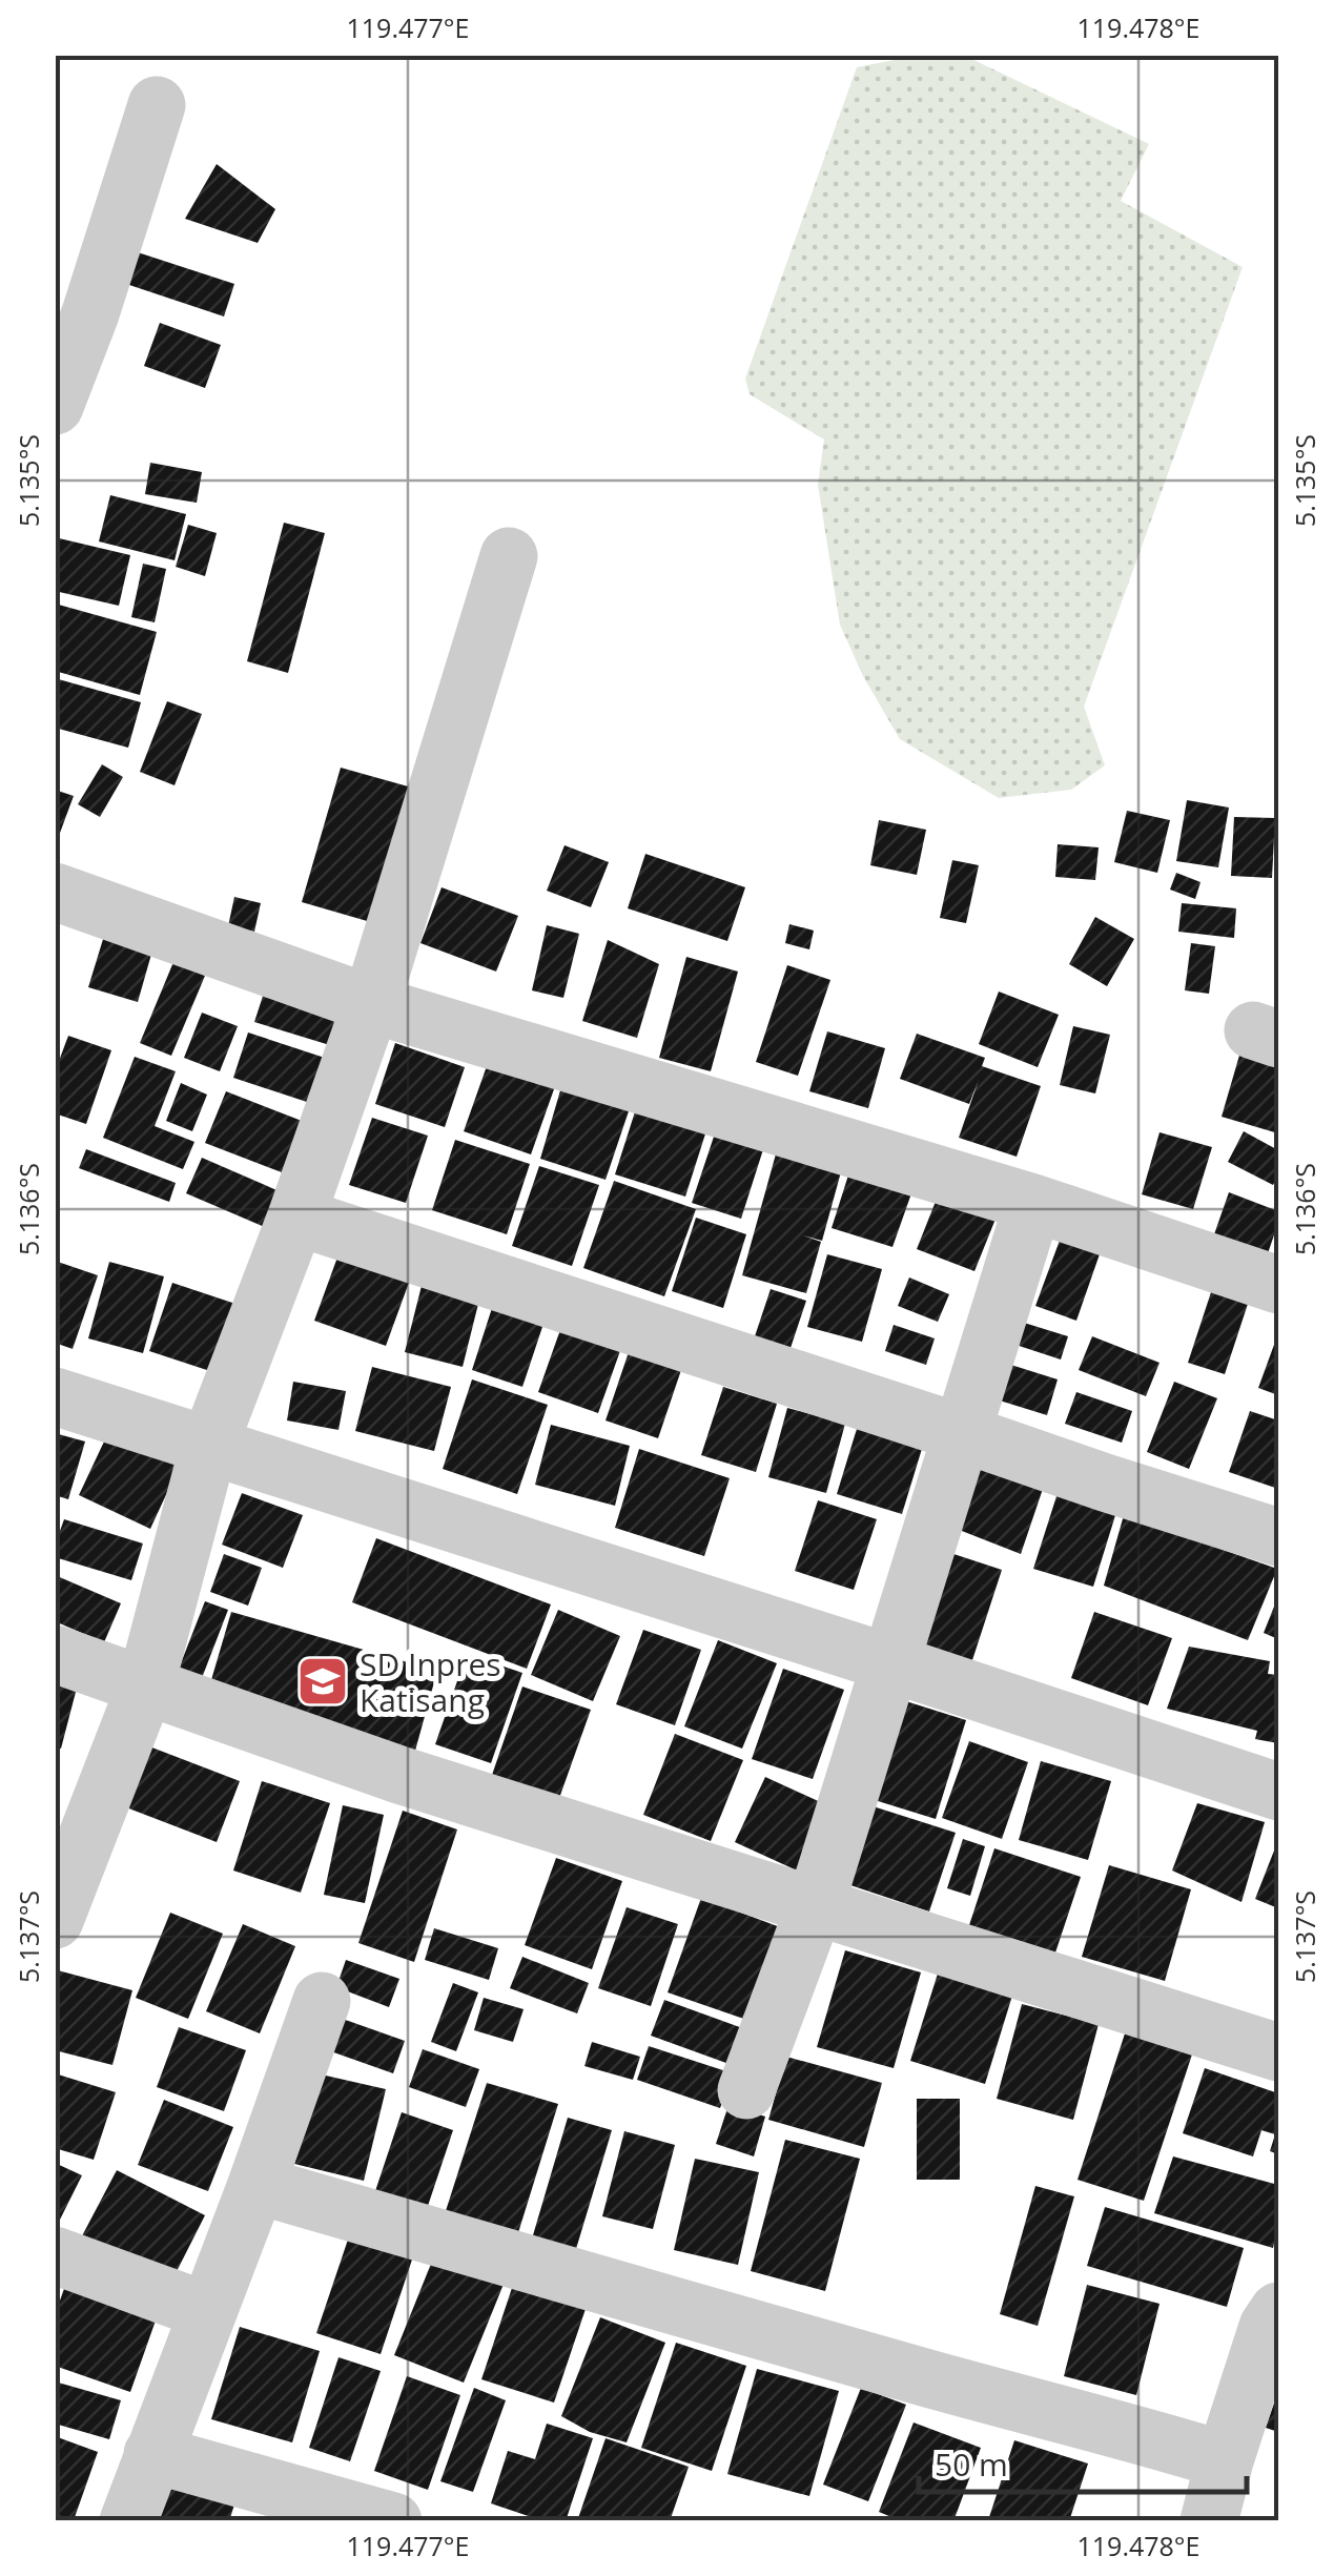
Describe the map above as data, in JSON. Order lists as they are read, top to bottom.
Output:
{
  "places": {
    "school or university": ["SD Inpres Katisang"]
  },
  "scale_bar": "50 m",
  "coordinates": [
    "119.477°E",
    "119.478°E",
    "5.135°S",
    "5.136°S",
    "5.137°S"
  ]
}
